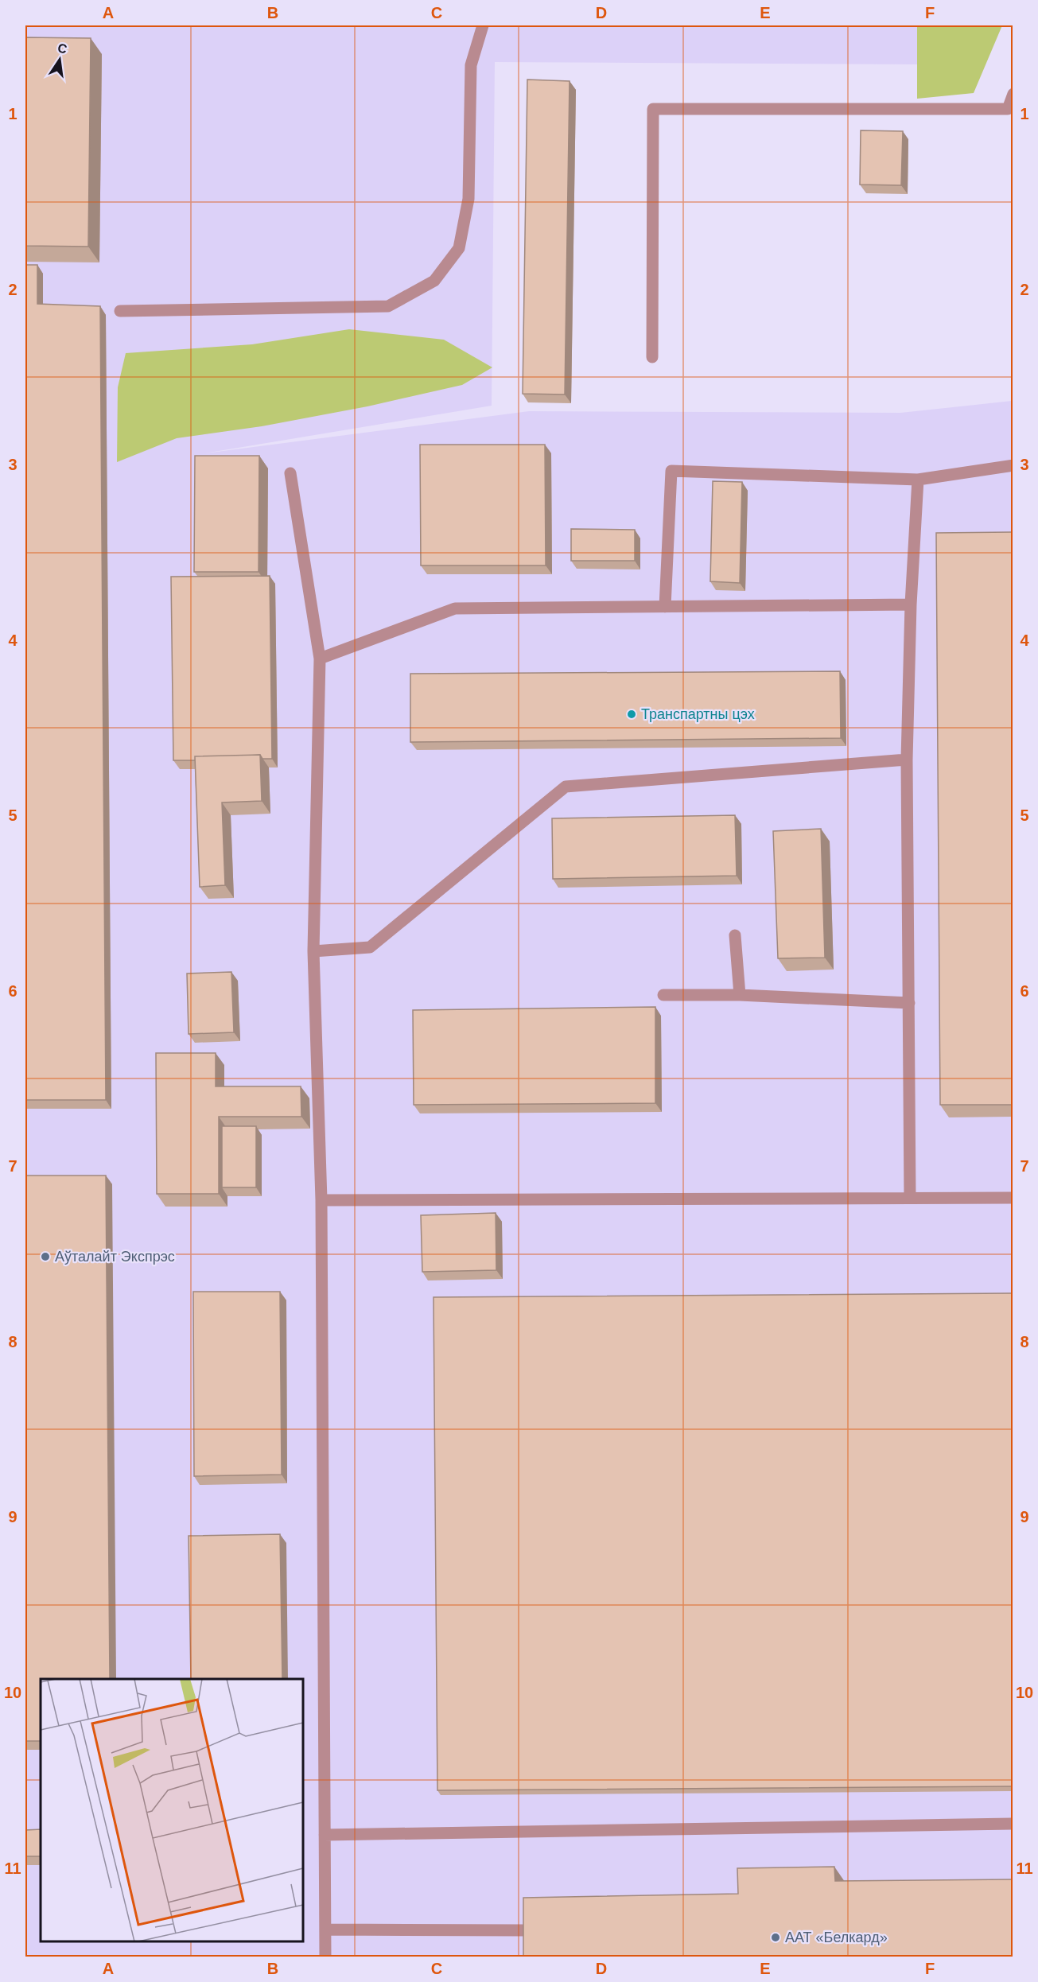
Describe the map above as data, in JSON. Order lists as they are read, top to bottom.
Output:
{
  "places": ["Транспартны цэх", "Аўталайт Экспрэс", "ААТ «Белкард»"],
  "north": "top",
  "grid": {
    "columns": [
      "A",
      "B",
      "C",
      "D",
      "E",
      "F"
    ],
    "rows": [
      "1",
      "2",
      "3",
      "4",
      "5",
      "6",
      "7",
      "8",
      "9",
      "10",
      "11"
    ]
  }
}
